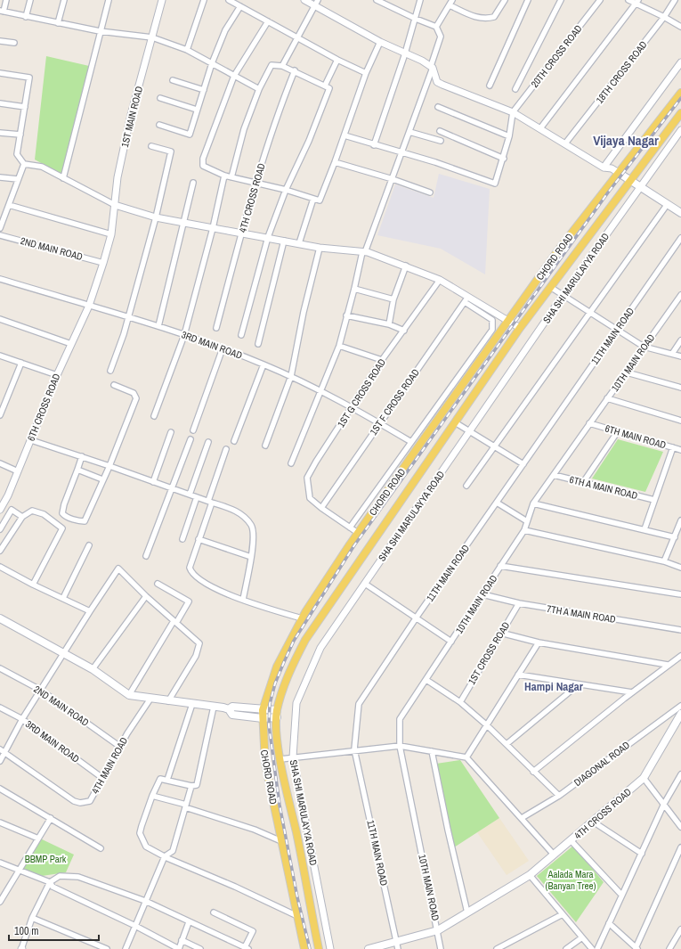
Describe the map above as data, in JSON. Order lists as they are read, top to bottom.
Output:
{
  "streets": {
    "main road": ["4TH CROSS ROAD", "CHORD ROAD"],
    "street": [
      "20TH CROSS ROAD",
      "18TH CROSS ROAD",
      "1ST MAIN ROAD",
      "2ND MAIN ROAD",
      "SHA SHI MARULAYYA ROAD",
      "11TH MAIN ROAD",
      "3RD MAIN ROAD",
      "10TH MAIN ROAD",
      "1ST G CROSS ROAD",
      "1ST F CROSS ROAD",
      "6TH CROSS ROAD",
      "6TH MAIN ROAD",
      "6TH A MAIN ROAD",
      "7TH A MAIN ROAD",
      "1ST CROSS ROAD",
      "DIAGONAL ROAD",
      "4TH MAIN ROAD"
    ]
  },
  "crossings": [
    ["1ST MAIN ROAD", "2ND MAIN ROAD"],
    ["1ST MAIN ROAD", "3RD MAIN ROAD"],
    ["1ST MAIN ROAD", "6TH CROSS ROAD"],
    ["2ND MAIN ROAD", "4TH MAIN ROAD"],
    ["CHORD ROAD", "1ST G CROSS ROAD"],
    ["3RD MAIN ROAD", "1ST G CROSS ROAD"],
    ["3RD MAIN ROAD", "1ST F CROSS ROAD"],
    ["3RD MAIN ROAD", "6TH CROSS ROAD"],
    ["3RD MAIN ROAD", "4TH MAIN ROAD"],
    ["10TH MAIN ROAD", "6TH MAIN ROAD"],
    ["10TH MAIN ROAD", "6TH A MAIN ROAD"],
    ["10TH MAIN ROAD", "7TH A MAIN ROAD"],
    ["1ST G CROSS ROAD", "1ST F CROSS ROAD"],
    ["7TH A MAIN ROAD", "1ST CROSS ROAD"]
  ],
  "districts": ["Vijaya Nagar", "Hampi Nagar"],
  "parks": ["BBMP Park", "Aalada Mara (Banyan Tree)"],
  "scale_bar": "100 m"
}
